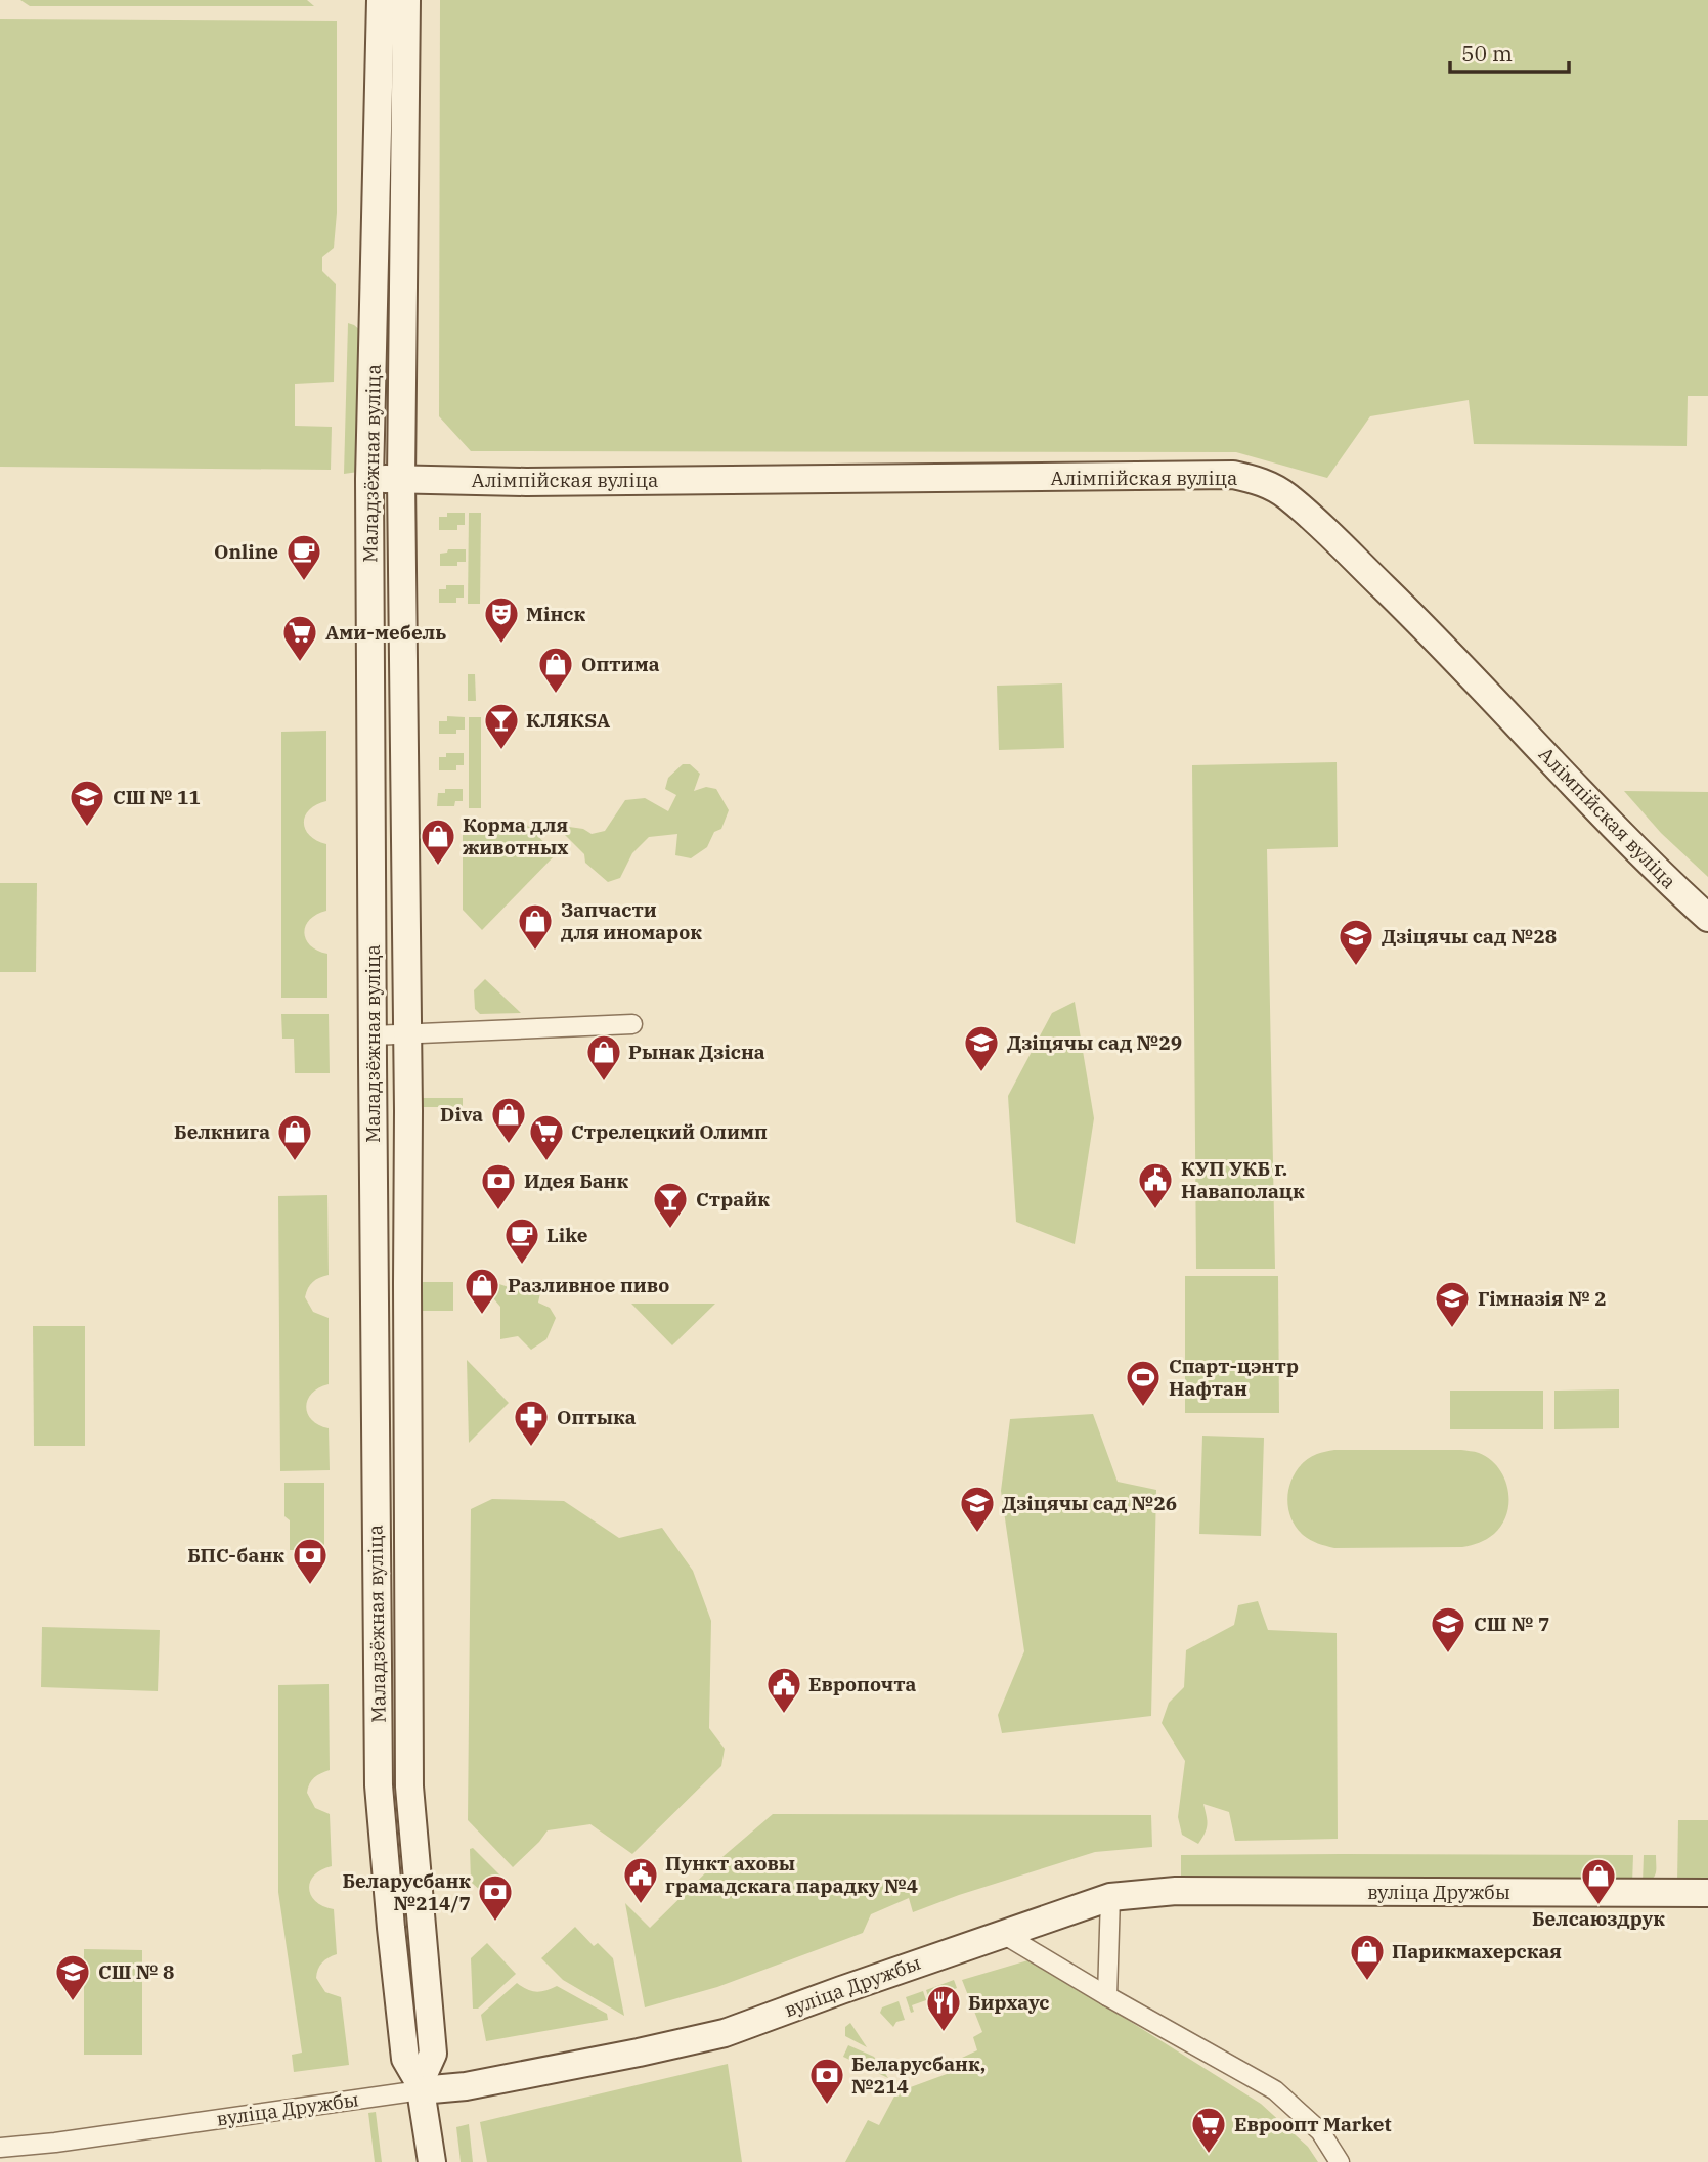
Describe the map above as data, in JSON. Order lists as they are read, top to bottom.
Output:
{
  "streets": {
    "main road": ["Маладзёжная вуліца", "Алімпійская вуліца", "вуліца Дружбы"]
  },
  "crossings": [
    ["Маладзёжная вуліца", "Алімпійская вуліца"],
    ["Маладзёжная вуліца", "вуліца Дружбы"]
  ],
  "places": {
    "cafe": ["Online", "Like"],
    "theatre": ["Мінск"],
    "supermarket": ["Ами-мебель", "Стрелецкий Олимп", "Евроопт Market"],
    "shop": [
      "Оптима",
      "Корма для животных",
      "Запчасти для иномарок",
      "Рынак Дзісна",
      "Diva",
      "Белкнига",
      "Разливное пиво",
      "Белсаюздрук",
      "Парикмахерская"
    ],
    "bar": ["КЛЯКSА", "Страйк"],
    "school or university": [
      "СШ № 11",
      "Дзіцячы сад №28",
      "Дзіцячы сад №29",
      "Гімназія № 2",
      "Дзіцячы сад №26",
      "СШ № 7",
      "СШ № 8"
    ],
    "public building": ["КУП УКБ г. Наваполацк", "Европочта", "Пункт аховы грамадскага парадку №4"],
    "bank": [
      "Идея Банк",
      "БПС-банк",
      "Беларусбанк №214/7",
      "Беларусбанк, №214"
    ],
    "sports": ["Спарт-цэнтр Нафтан"],
    "pharmacy": ["Оптыка"],
    "restaurant": ["Бирхаус"]
  },
  "scale_bar": "50 m"
}
